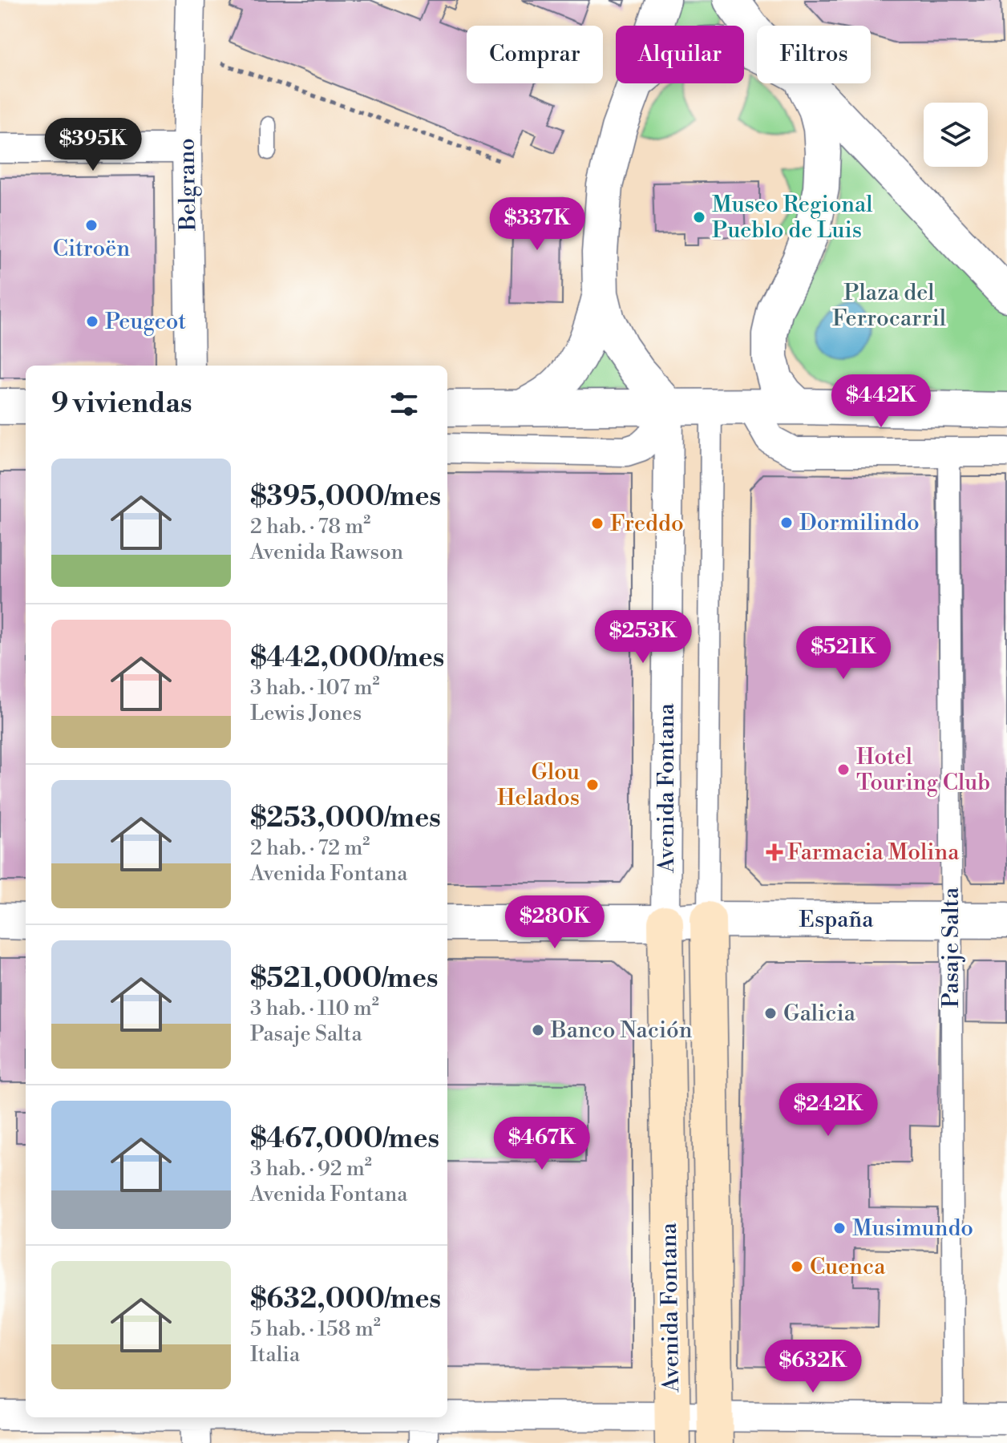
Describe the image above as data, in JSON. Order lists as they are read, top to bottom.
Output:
{
  "streets": {
    "main road": ["Avenida Fontana"],
    "street": ["Belgrano", "España", "Pasaje Salta"]
  },
  "crossings": [
    ["Avenida Fontana", "España"],
    ["España", "Pasaje Salta"]
  ],
  "parks": ["Plaza del Ferrocarril"],
  "places": {
    "other": [
      "Museo Regional Pueblo de Luis",
      "Citroën",
      "Peugeot",
      "Dormilindo",
      "Freddo",
      "Hotel Touring Club",
      "Glou Helados",
      "Galicia",
      "Banco Nación",
      "Musimundo",
      "Cuenca"
    ],
    "health": ["Farmacia Molina"]
  },
  "page": {
    "chip": ["Comprar", "Alquilar", "Filtros"],
    "price": [
      "$395K",
      "$337K",
      "$442K",
      "$253K",
      "$521K",
      "$280K",
      "$242K",
      "$467K",
      "$632K"
    ],
    "heading": "9 viviendas",
    "list": [
      {
        "name": "$395,000/mes",
        "note": "2 hab. · 78 m² · Avenida Rawson"
      },
      {
        "name": "$442,000/mes",
        "note": "3 hab. · 107 m² · Lewis Jones"
      },
      {
        "name": "$253,000/mes",
        "note": "2 hab. · 72 m² · Avenida Fontana"
      },
      {
        "name": "$521,000/mes",
        "note": "3 hab. · 110 m² · Pasaje Salta"
      },
      {
        "name": "$467,000/mes",
        "note": "3 hab. · 92 m² · Avenida Fontana"
      },
      {
        "name": "$632,000/mes",
        "note": "5 hab. · 158 m² · Italia"
      }
    ]
  }
}
